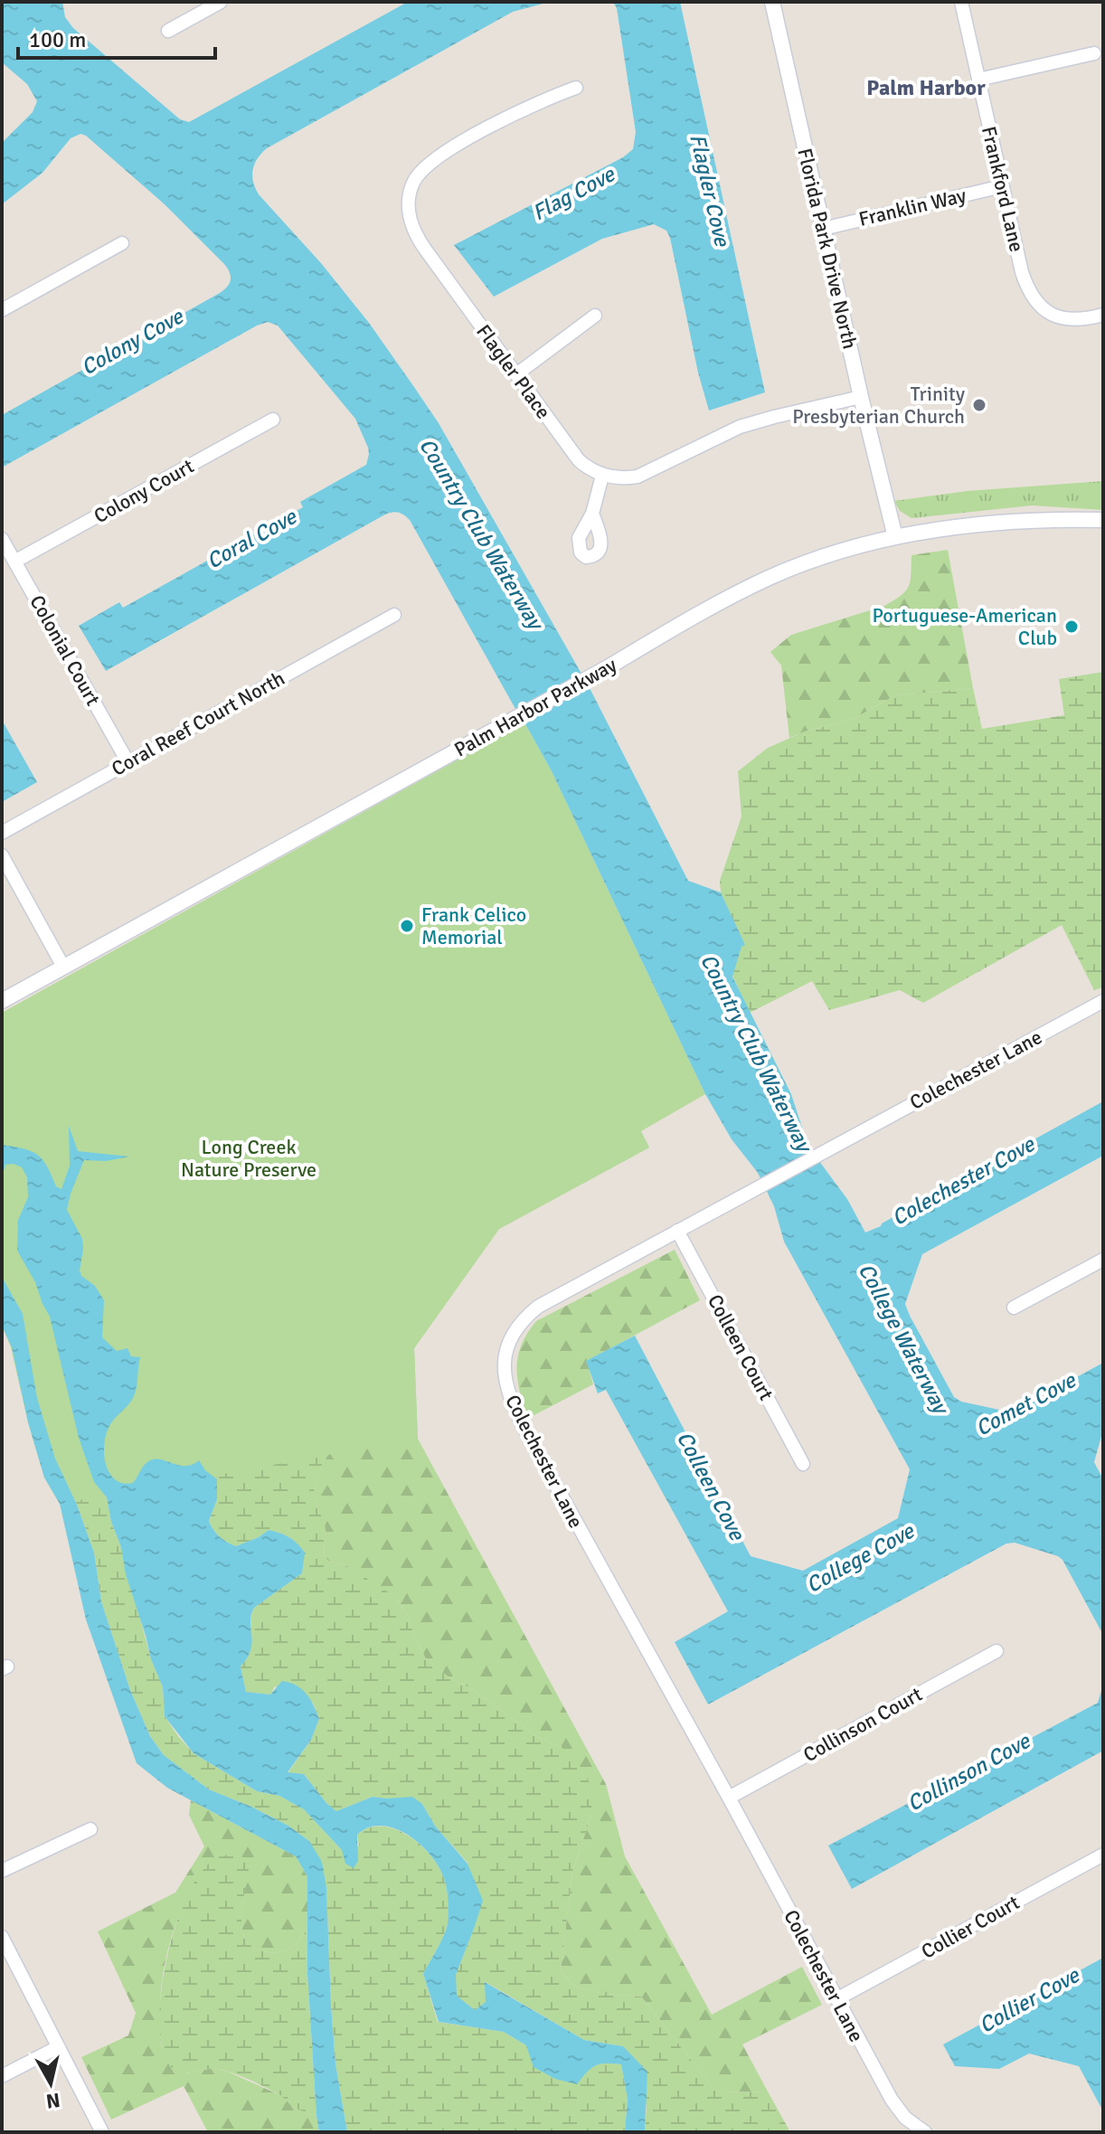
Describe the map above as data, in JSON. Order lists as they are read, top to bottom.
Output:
{
  "streets": {
    "street": [
      "Frankford Lane",
      "Franklin Way",
      "Florida Park Drive North",
      "Flagler Place",
      "Colony Court",
      "Colonial Court",
      "Palm Harbor Parkway",
      "Coral Reef Court North",
      "Colechester Lane",
      "Colleen Court",
      "Collinson Court",
      "Collier Court"
    ]
  },
  "crossings": [
    ["Frankford Lane", "Franklin Way"],
    ["Franklin Way", "Florida Park Drive North"],
    ["Florida Park Drive North", "Palm Harbor Parkway"],
    ["Colony Court", "Colonial Court"],
    ["Colonial Court", "Coral Reef Court North"],
    ["Colechester Lane", "Colleen Court"],
    ["Colechester Lane", "Collinson Court"],
    ["Colechester Lane", "Collier Court"]
  ],
  "districts": ["Palm Harbor"],
  "water": [
    "Flagler Cove",
    "Flag Cove",
    "Colony Cove",
    "Country Club Waterway",
    "Coral Cove",
    "Colechester Cove",
    "College Waterway",
    "Comet Cove",
    "Colleen Cove",
    "College Cove",
    "Collinson Cove",
    "Collier Cove"
  ],
  "parks": ["Long Creek Nature Preserve"],
  "places": ["Trinity Presbyterian Church", "Portuguese-American Club", "Frank Celico Memorial"],
  "scale_bar": "100 m",
  "north": "bottom"
}
